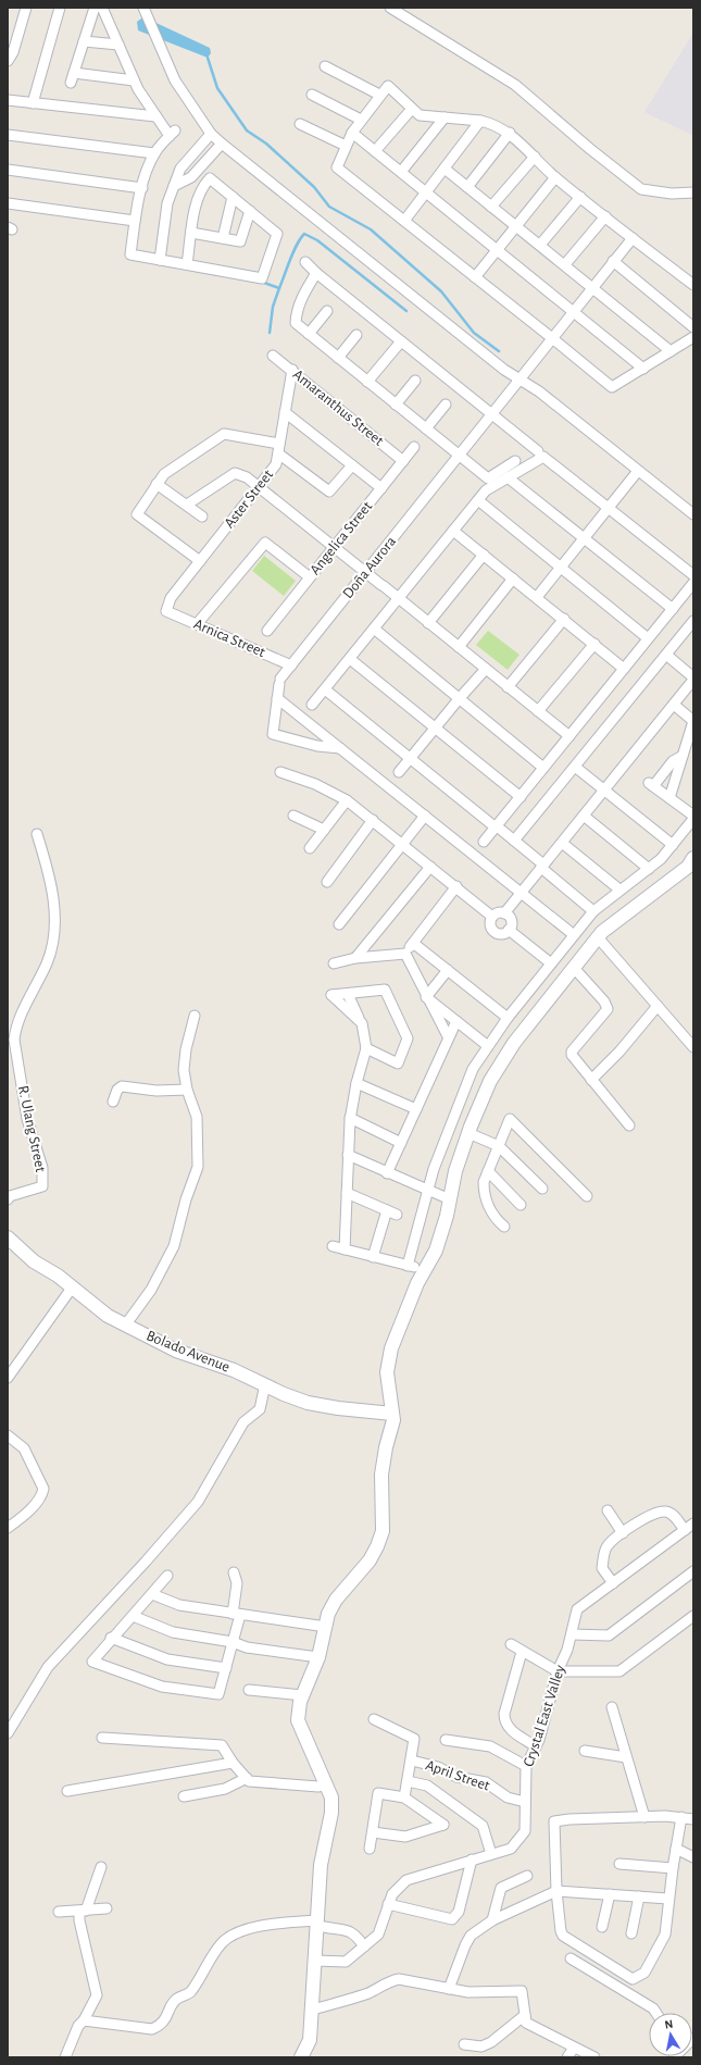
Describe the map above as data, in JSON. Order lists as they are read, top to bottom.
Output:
{
  "streets": {
    "street": [
      "Amaranthus Street",
      "Aster Street",
      "Angelica Street",
      "Doña Aurora",
      "Arnica Street",
      "R. Ulang Street",
      "Bolado Avenue",
      "Crystal East Valley",
      "April Street"
    ]
  },
  "crossings": [
    ["Amaranthus Street", "Aster Street"],
    ["Amaranthus Street", "Angelica Street"],
    ["Aster Street", "Arnica Street"],
    ["Doña Aurora", "Arnica Street"],
    ["Crystal East Valley", "April Street"]
  ],
  "north": "top"
}
